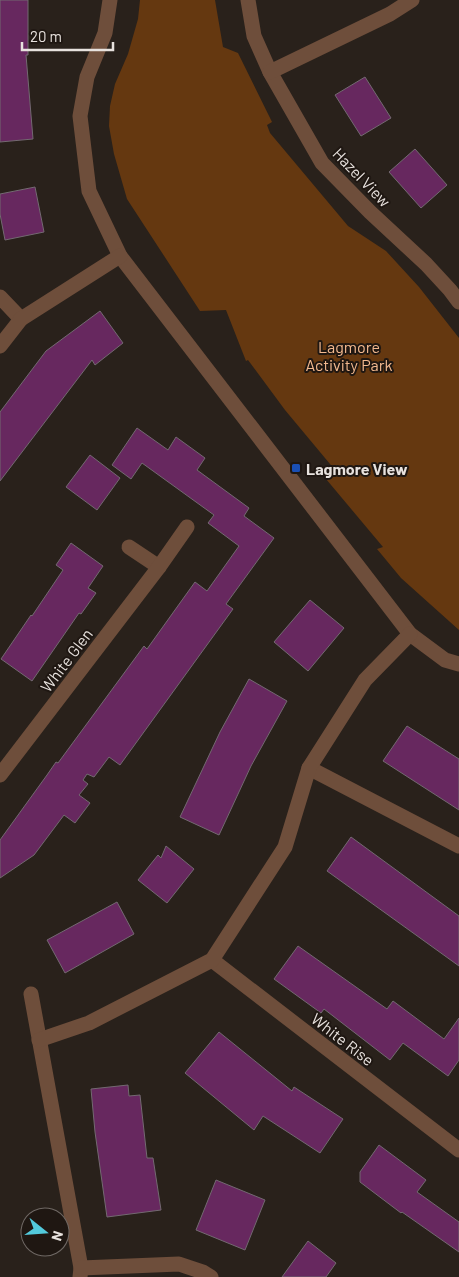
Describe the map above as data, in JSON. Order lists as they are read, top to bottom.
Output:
{
  "streets": {
    "street": ["Hazel View", "White Glen", "White Rise"]
  },
  "parks": ["Lagmore Activity Park"],
  "places": {
    "transit": ["Lagmore View"]
  },
  "scale_bar": "20 m",
  "north": "right"
}
